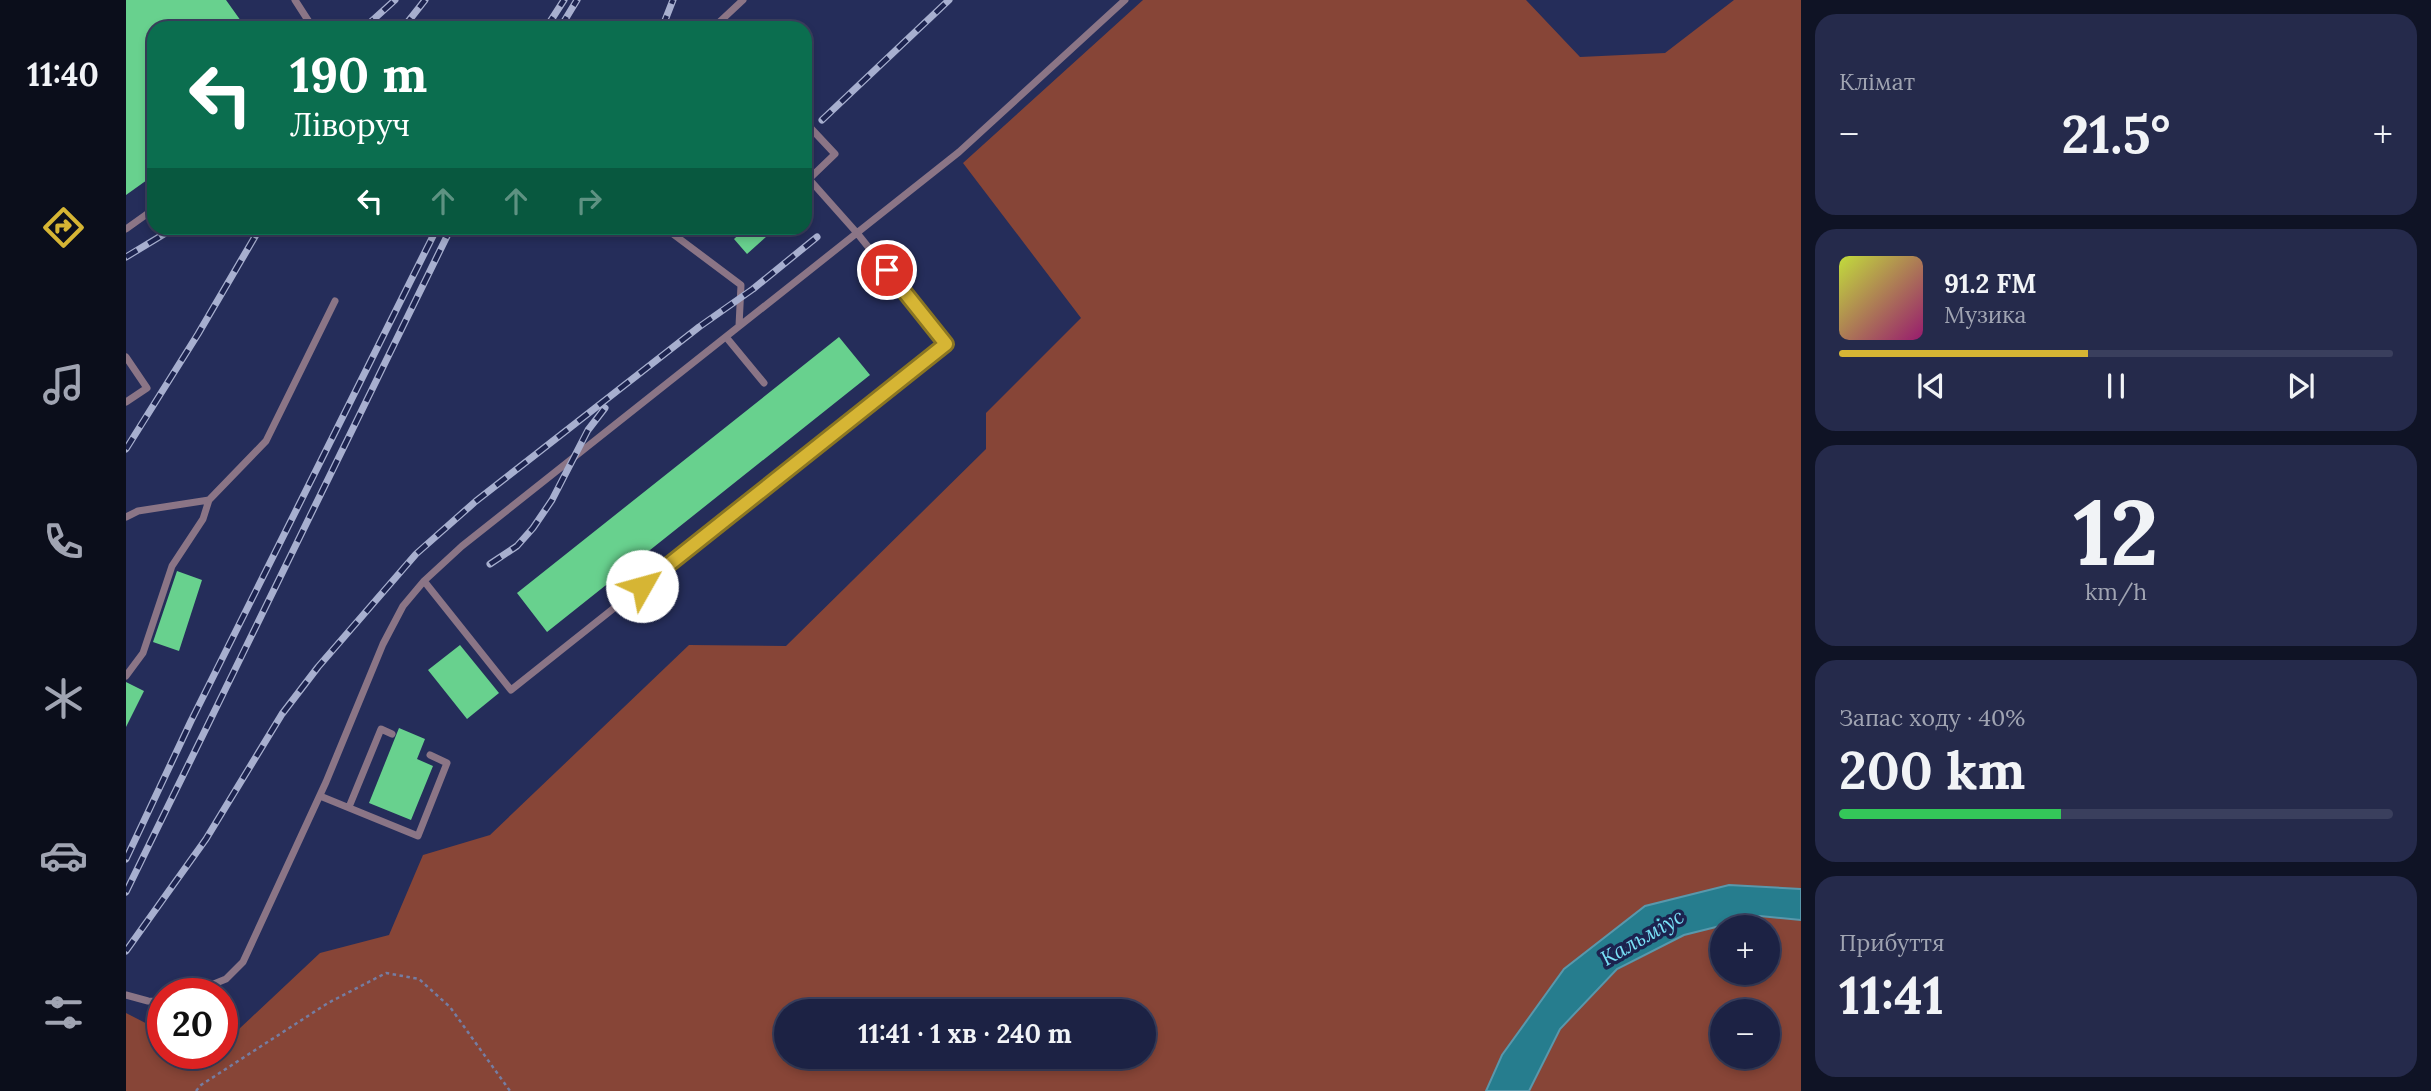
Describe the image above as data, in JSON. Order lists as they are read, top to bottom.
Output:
{
  "water": ["Кальміус"],
  "page": {
    "tabs": "11:40",
    "tile": [
      "Клімат",
      ["12", "km/h"],
      ["Запас ходу · 40%", "200 km"],
      ["Прибуття", "11:41"]
    ],
    "turn": ["190 m", "Ліворуч"],
    "heat": ["−", "21.5°", "+"],
    "song": ["91.2 FM", "Музика"],
    "map_buttons": ["+", "−"],
    "limit": "20",
    "trip": "11:41 · 1 хв · 240 m"
  }
}
